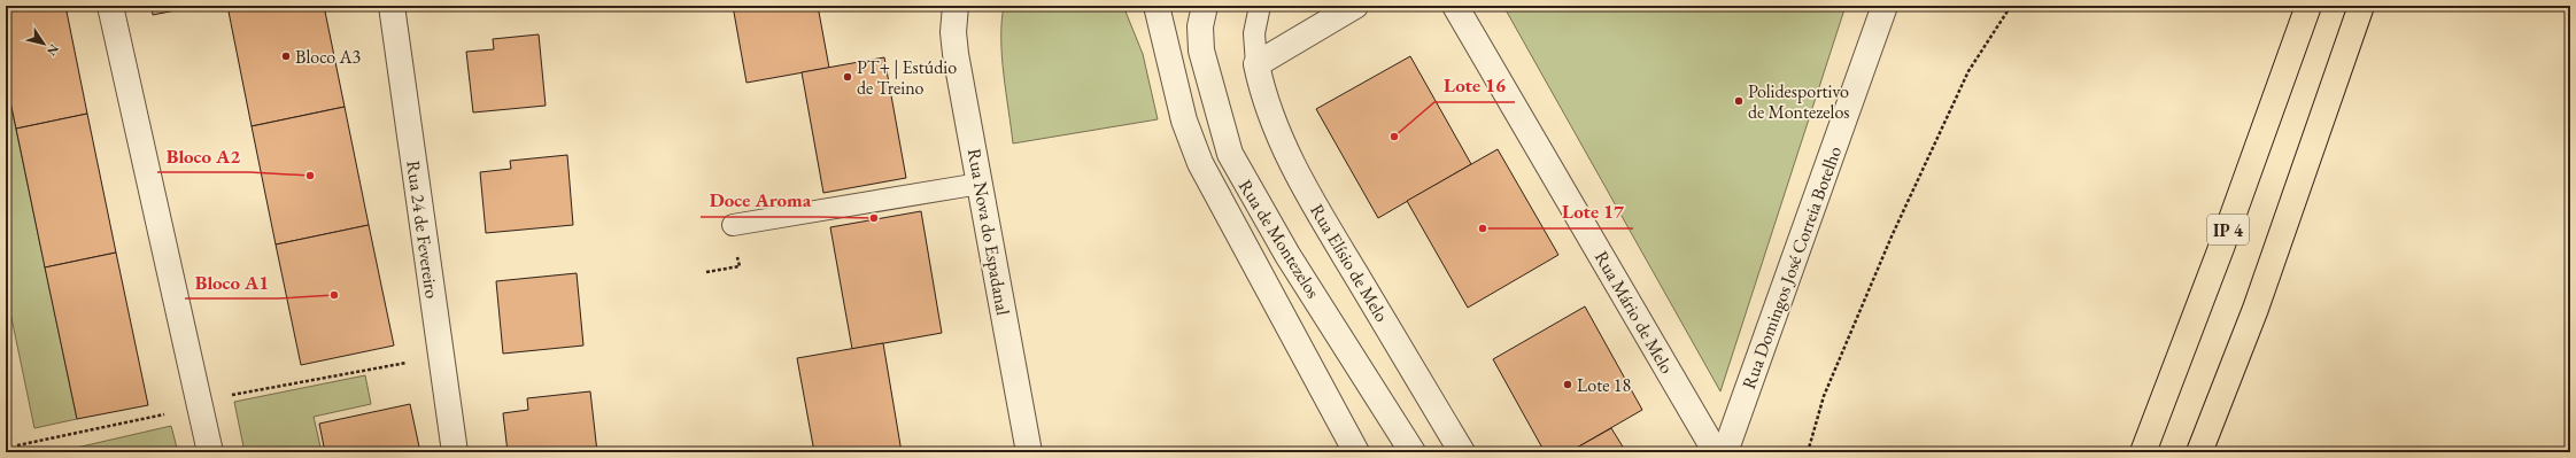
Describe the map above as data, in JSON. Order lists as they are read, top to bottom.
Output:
{
  "streets": {
    "highway": ["IP 4"],
    "street": [
      "Rua 24 de Fevereiro",
      "Rua Nova do Espadanal",
      "Rua de Montezelos",
      "Rua Elísio de Melo",
      "Rua Domingos José Correia Botelho",
      "Rua Mário de Melo"
    ]
  },
  "places": [
    "Bloco A3",
    "PT+ | Estúdio de Treino",
    "Polidesportivo de Montezelos",
    "Lote 16",
    "Bloco A2",
    "Doce Aroma",
    "Lote 17",
    "Bloco A1",
    "Lote 18"
  ],
  "north": "bottom right"
}
